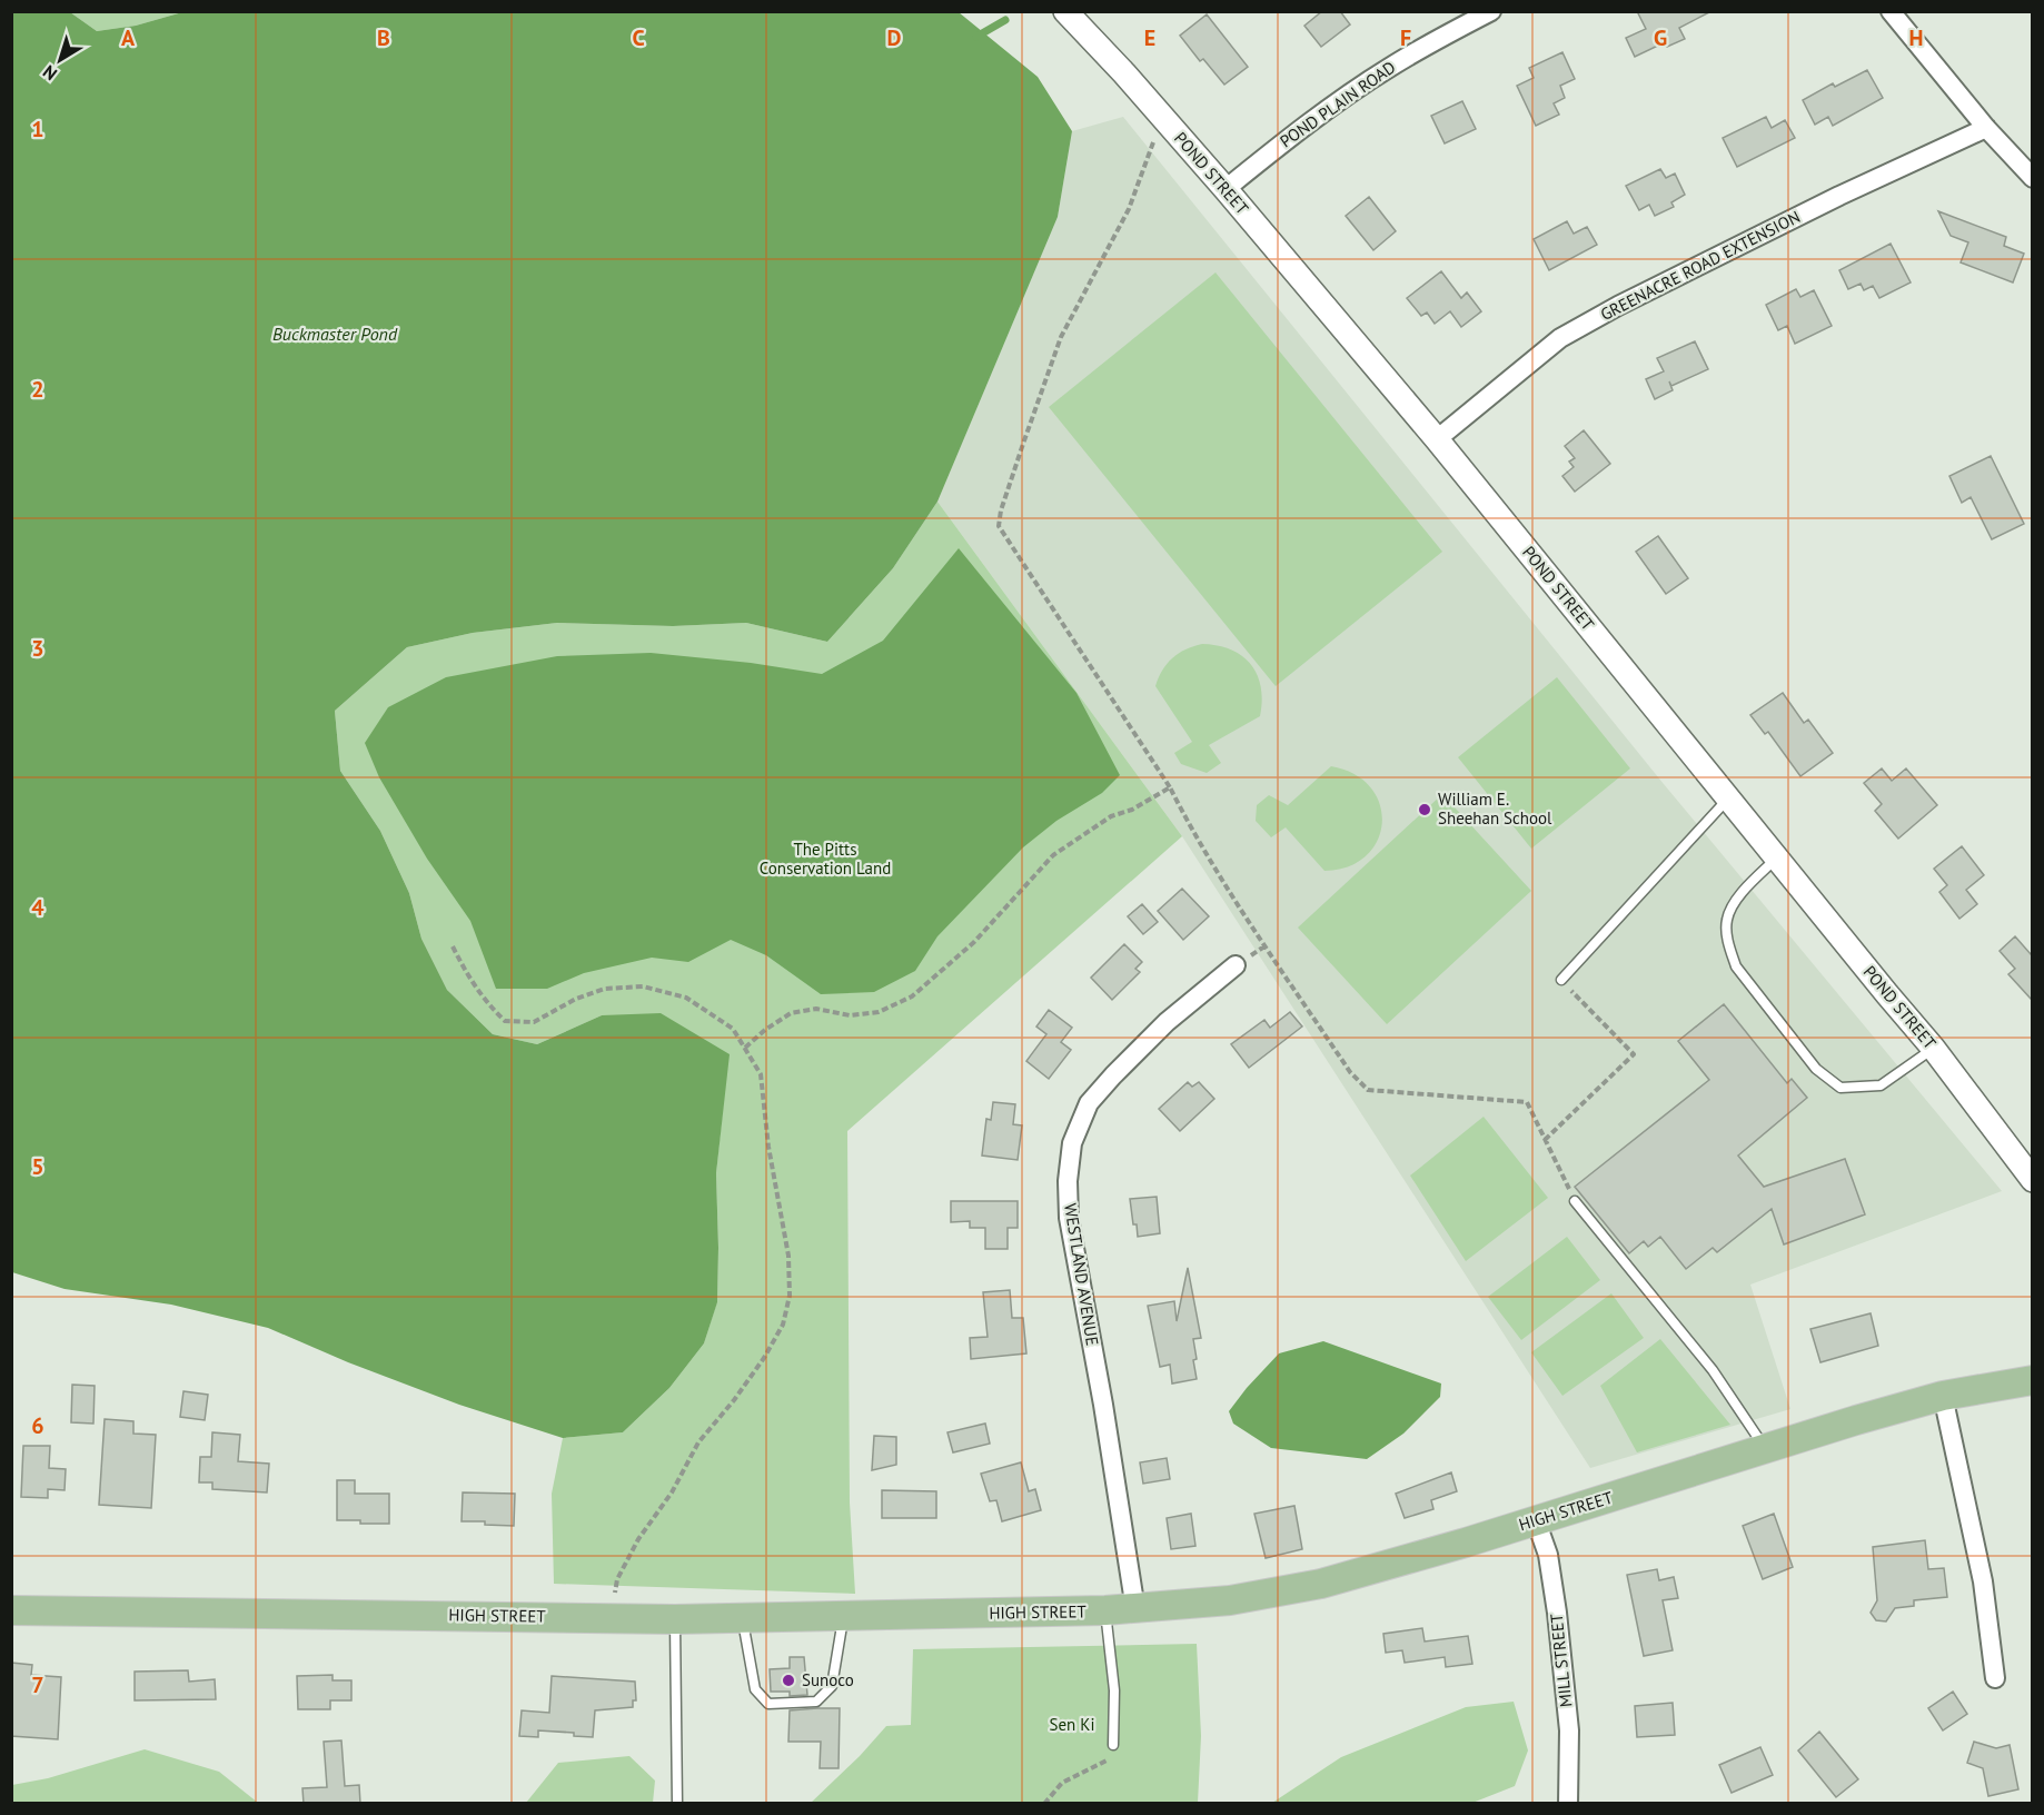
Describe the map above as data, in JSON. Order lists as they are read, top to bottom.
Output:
{
  "streets": {
    "main road": ["HIGH STREET"],
    "street": [
      "POND PLAIN ROAD",
      "POND STREET",
      "GREENACRE ROAD EXTENSION",
      "WESTLAND AVENUE",
      "MILL STREET"
    ]
  },
  "crossings": [
    ["POND PLAIN ROAD", "POND STREET"],
    ["POND STREET", "GREENACRE ROAD EXTENSION"],
    ["WESTLAND AVENUE", "HIGH STREET"],
    ["HIGH STREET", "MILL STREET"]
  ],
  "water": ["Buckmaster Pond"],
  "parks": ["The Pitts Conservation Land", "Sen Ki"],
  "places": ["William E. Sheehan School", "Sunoco"],
  "north": "bottom left",
  "grid": {
    "columns": [
      "A",
      "B",
      "C",
      "D",
      "E",
      "F",
      "G",
      "H"
    ],
    "rows": [
      "1",
      "2",
      "3",
      "4",
      "5",
      "6",
      "7"
    ]
  }
}
